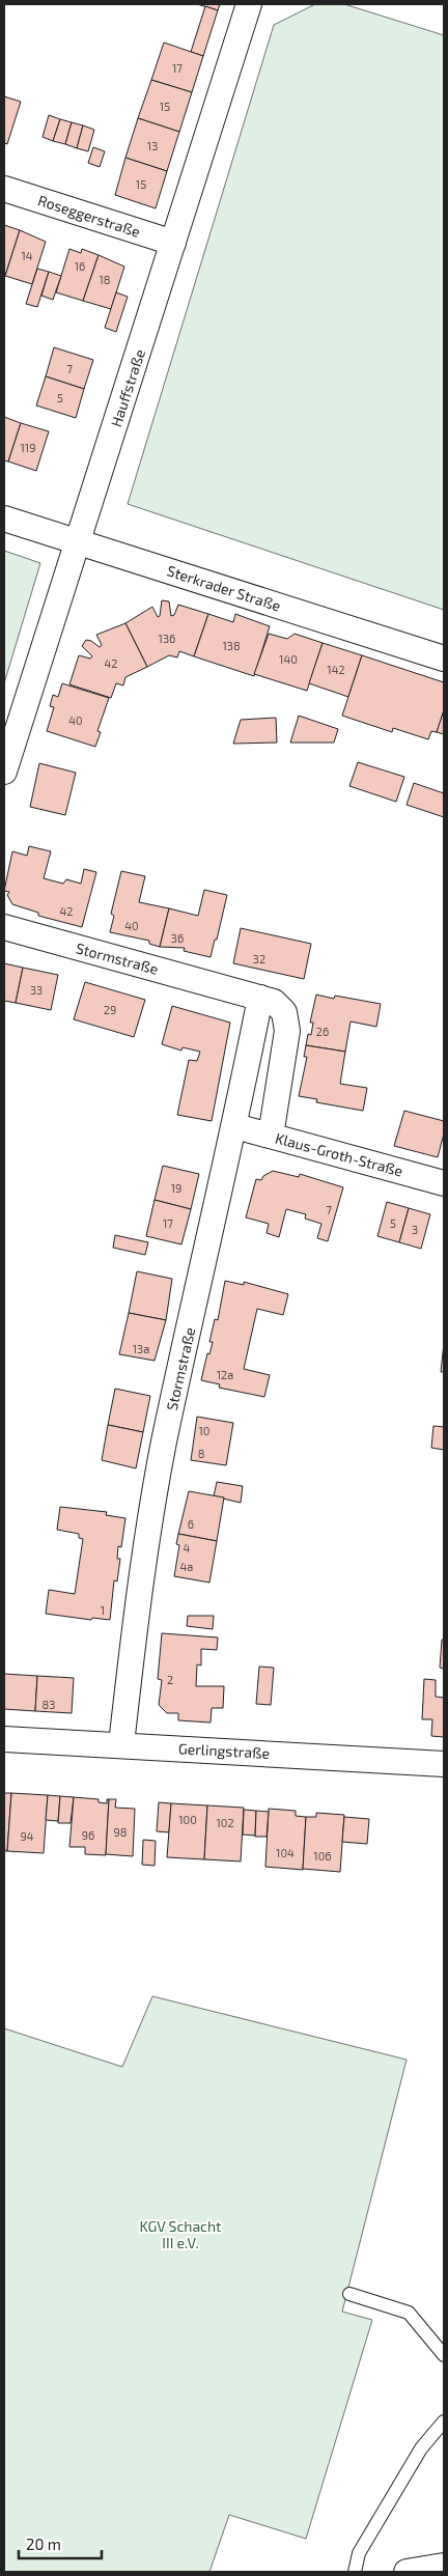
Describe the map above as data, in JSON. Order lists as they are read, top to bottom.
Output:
{
  "streets": {
    "street": [
      "Roseggerstraße",
      "Hauffstraße",
      "Sterkrader Straße",
      "Stormstraße",
      "Klaus-Groth-Straße",
      "Gerlingstraße"
    ]
  },
  "crossings": [
    ["Roseggerstraße", "Hauffstraße"],
    ["Hauffstraße", "Sterkrader Straße"],
    ["Stormstraße", "Klaus-Groth-Straße"],
    ["Stormstraße", "Gerlingstraße"]
  ],
  "parks": ["KGV Schacht III e.V."],
  "house_numbers": [
    "17",
    "15",
    "13",
    "15",
    "14",
    "16",
    "18",
    "7",
    "5",
    "119",
    "136",
    "138",
    "140",
    "42",
    "142",
    "40",
    "42",
    "40",
    "36",
    "32",
    "33",
    "29",
    "26",
    "19",
    "7",
    "17",
    "5",
    "3",
    "13a",
    "12a",
    "10",
    "8",
    "6",
    "4",
    "4a",
    "1",
    "2",
    "83",
    "100",
    "102",
    "98",
    "96",
    "94",
    "104",
    "106"
  ],
  "scale_bar": "20 m"
}
